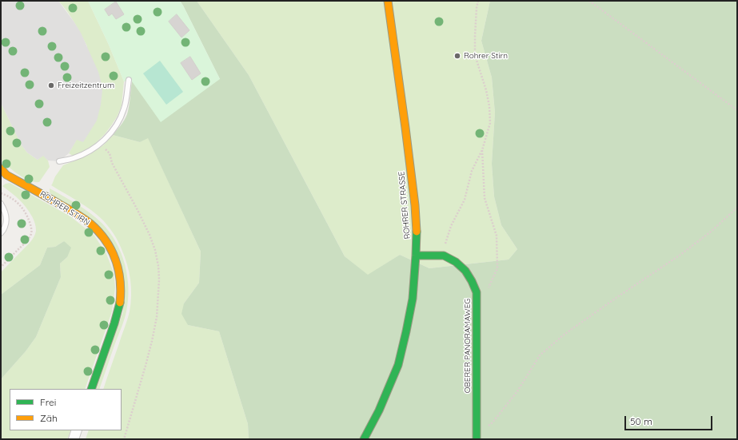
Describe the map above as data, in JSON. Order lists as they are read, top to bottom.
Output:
{
  "streets": {
    "street": ["ROHRER STRASSE", "ROHRER STIRN", "OBERER PANORAMAWEG"]
  },
  "places": ["Rohrer Stirn", "Freizeitzentrum"],
  "legend": ["Frei", "Zäh"],
  "scale_bar": "50 m"
}
